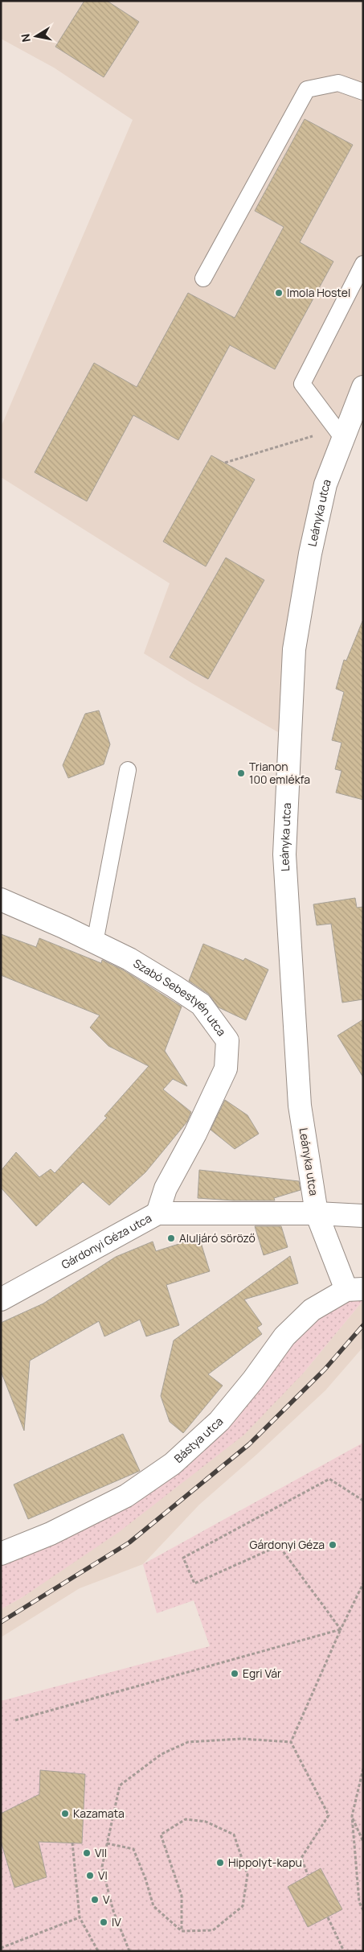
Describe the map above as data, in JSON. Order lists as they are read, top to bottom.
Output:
{
  "streets": {
    "street": [
      "Leányka utca",
      "Szabó Sebestyén utca",
      "Gárdonyi Géza utca",
      "Bástya utca"
    ]
  },
  "crossings": [
    ["Leányka utca", "Gárdonyi Géza utca"],
    ["Leányka utca", "Bástya utca"],
    ["Szabó Sebestyén utca", "Gárdonyi Géza utca"]
  ],
  "places": [
    "Imola Hostel",
    "Trianon 100 emlékfa",
    "Aluljáró söröző",
    "Gárdonyi Géza",
    "Egri Vár",
    "Kazamata",
    "VII",
    "Hippolyt-kapu",
    "VI",
    "V",
    "IV"
  ],
  "north": "left"
}
